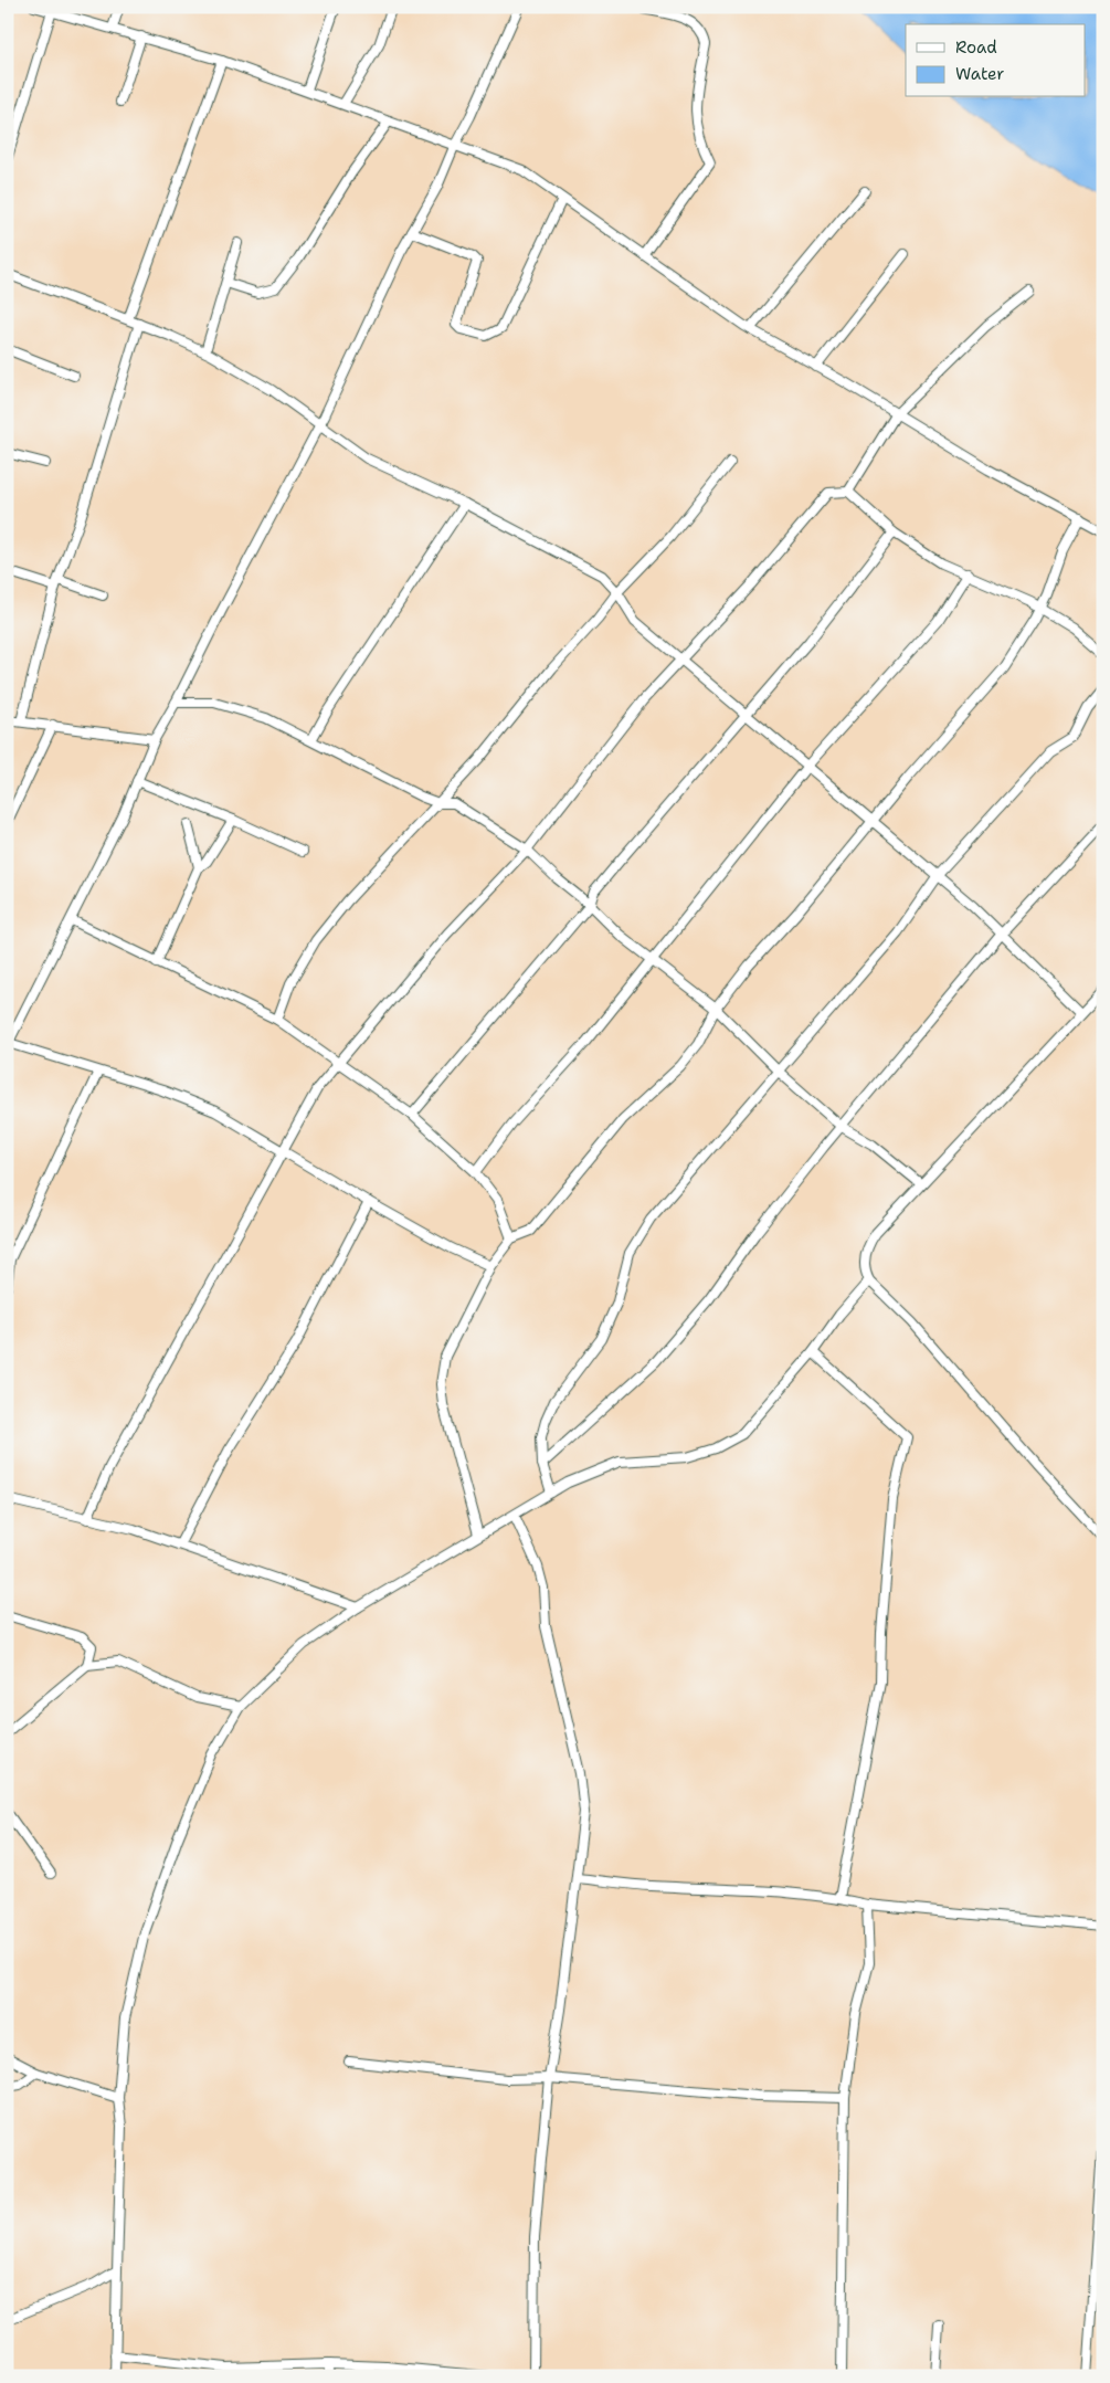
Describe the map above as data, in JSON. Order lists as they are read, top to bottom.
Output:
{
  "legend": ["Road", "Water"]
}
